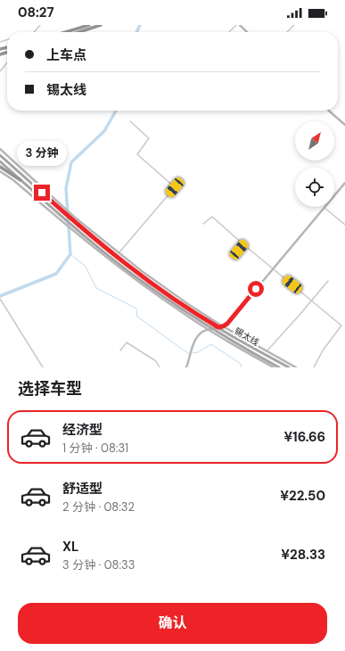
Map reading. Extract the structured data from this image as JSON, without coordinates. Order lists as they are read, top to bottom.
{
  "streets": {
    "main road": ["锡太线"]
  },
  "north": "top right",
  "page": {
    "status": "08:27",
    "banner": ["上车点", "锡太线"],
    "bubble": "3 分钟",
    "heading": "选择车型",
    "list": [
      {
        "name": "经济型",
        "note": "1 分钟 · 08:31",
        "value": "¥16.66"
      },
      {
        "name": "舒适型",
        "note": "2 分钟 · 08:32",
        "value": "¥22.50"
      },
      {
        "name": "XL",
        "note": "3 分钟 · 08:33",
        "value": "¥28.33"
      }
    ],
    "buttons": "确认"
  }
}
